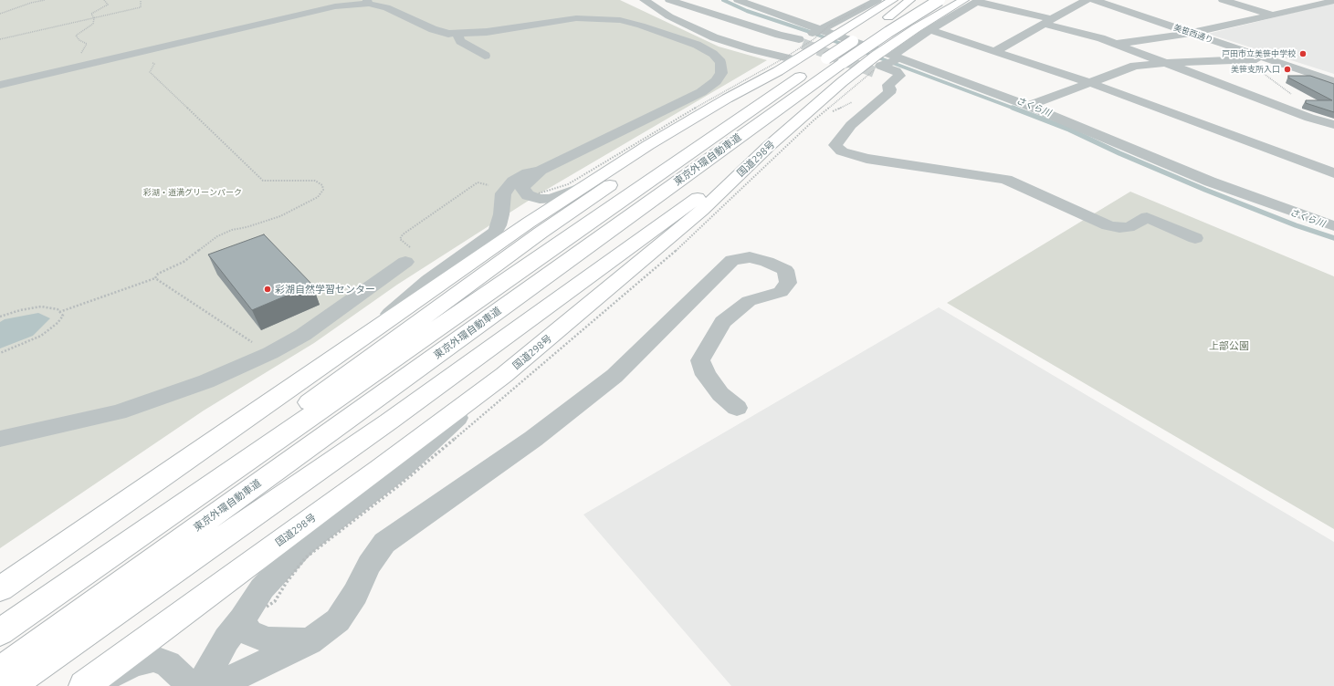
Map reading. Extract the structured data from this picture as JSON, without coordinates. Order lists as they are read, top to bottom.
{
  "streets": {
    "highway": ["国道298号", "東京外環自動車道"],
    "street": ["美笹西通り"]
  },
  "water": ["さくら川"],
  "parks": ["彩湖・道満グリーンパーク", "上部公園"],
  "places": ["戸田市立美笹中学校", "美笹支所入口", "彩湖自然学習センター"]
}
